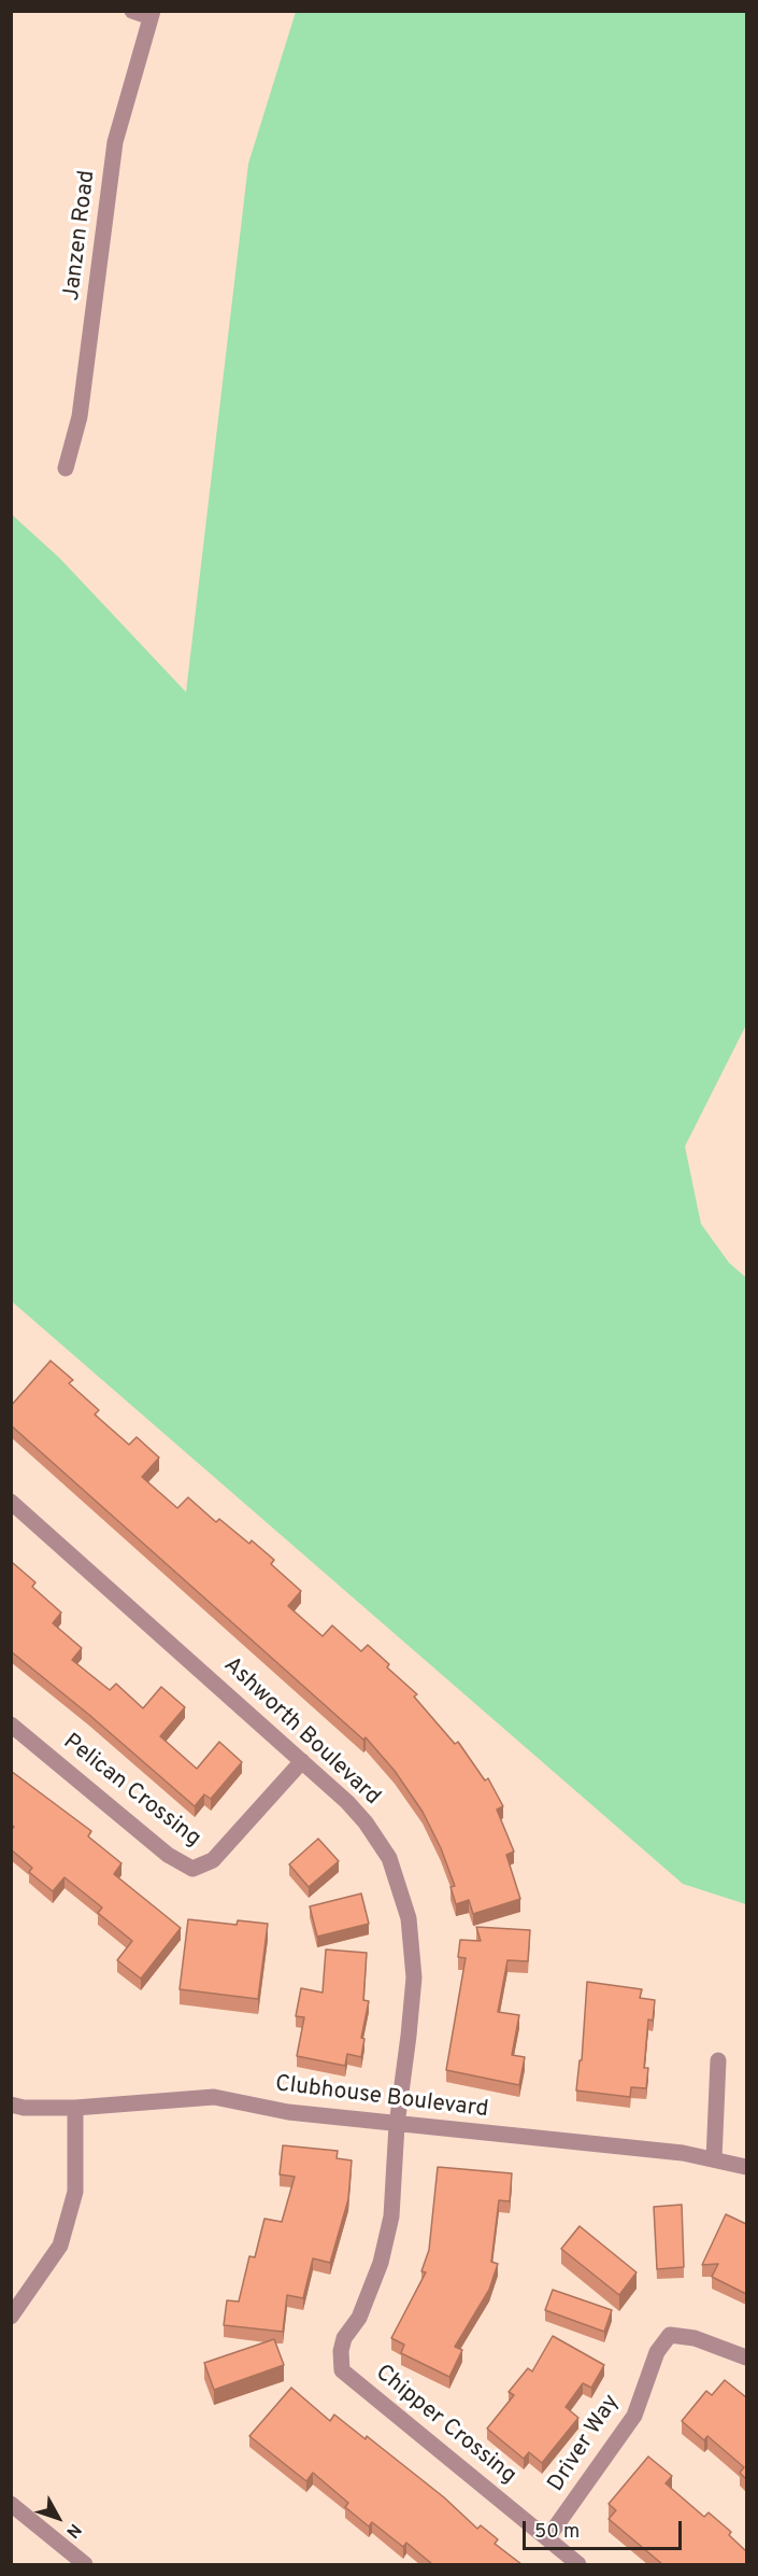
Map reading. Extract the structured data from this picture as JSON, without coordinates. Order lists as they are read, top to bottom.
{
  "streets": {
    "street": [
      "Janzen Road",
      "Ashworth Boulevard",
      "Pelican Crossing",
      "Clubhouse Boulevard",
      "Chipper Crossing",
      "Driver Way"
    ]
  },
  "crossings": [
    ["Ashworth Boulevard", "Pelican Crossing"],
    ["Ashworth Boulevard", "Clubhouse Boulevard"],
    ["Ashworth Boulevard", "Chipper Crossing"],
    ["Chipper Crossing", "Driver Way"]
  ],
  "scale_bar": "50 m",
  "north": "bottom right"
}
